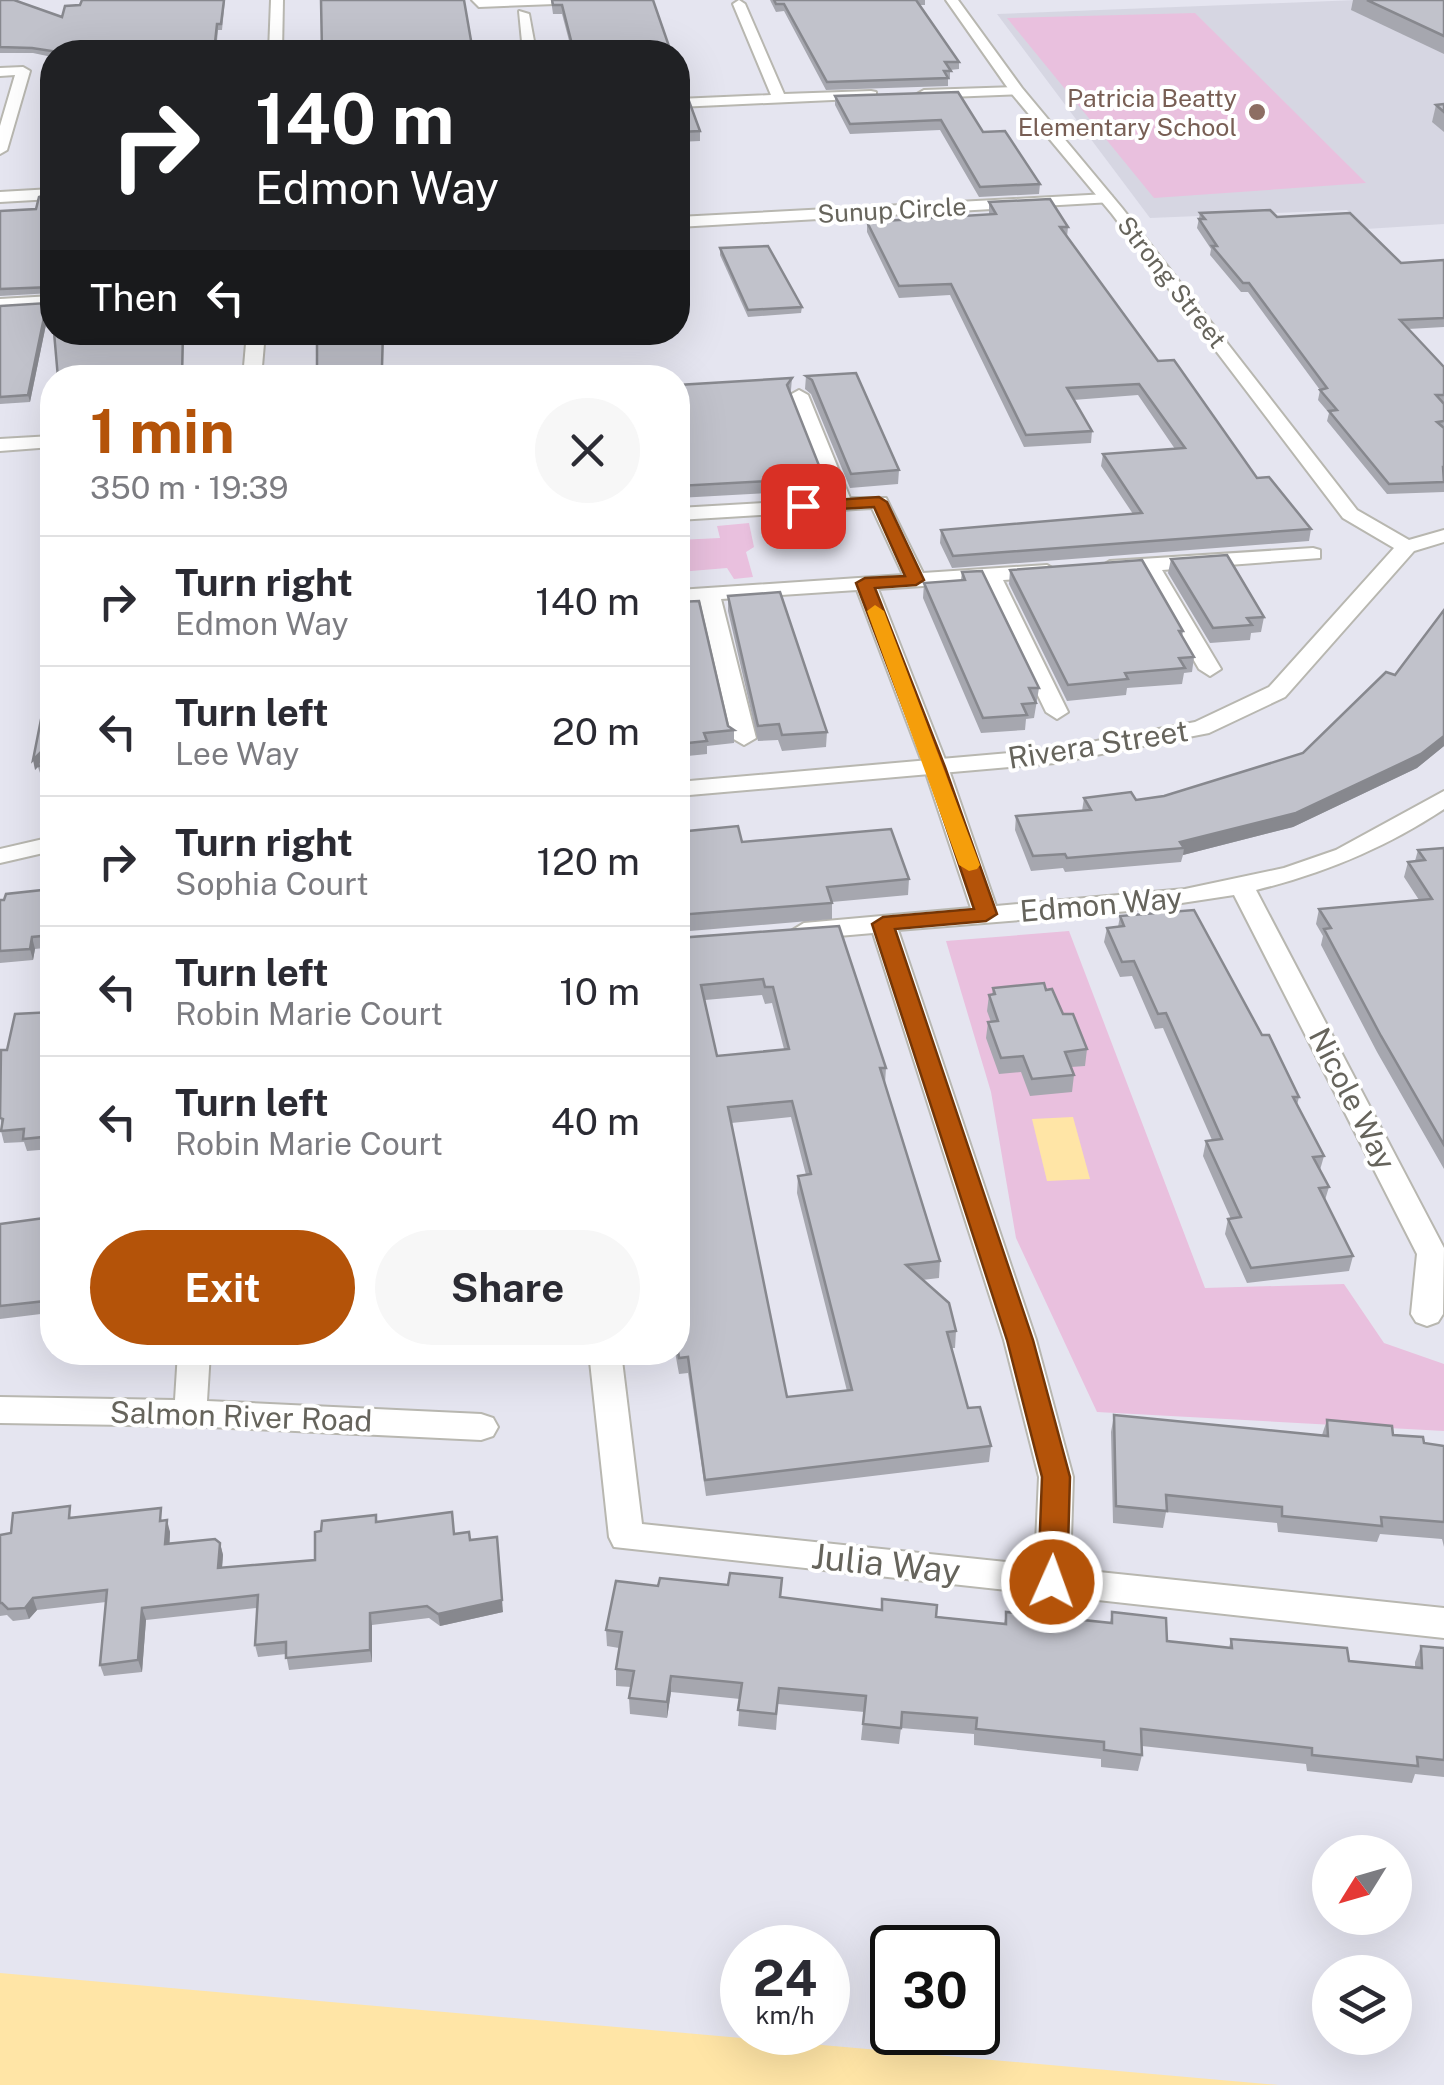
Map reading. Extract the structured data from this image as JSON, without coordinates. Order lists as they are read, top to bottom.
{
  "streets": {
    "street": [
      "Sunup Circle",
      "Strong Street",
      "Rivera Street",
      "Edmon Way",
      "Nicole Way",
      "Salmon River Road",
      "Julia Way"
    ]
  },
  "crossings": [
    ["Sunup Circle", "Strong Street"],
    ["Strong Street", "Rivera Street"],
    ["Edmon Way", "Nicole Way"]
  ],
  "places": ["Patricia Beatty Elementary School"],
  "north": "bottom left",
  "page": {
    "turn": ["140 m", "Edmon Way"],
    "then": "Then",
    "heading": ["1 min", "350 m · 19:39"],
    "list": [
      {
        "name": "Turn right",
        "note": "Edmon Way",
        "value": "140 m"
      },
      {
        "name": "Turn left",
        "note": "Lee Way",
        "value": "20 m"
      },
      {
        "name": "Turn right",
        "note": "Sophia Court",
        "value": "120 m"
      },
      {
        "name": "Turn left",
        "note": "Robin Marie Court",
        "value": "10 m"
      },
      {
        "name": "Turn left",
        "note": "Robin Marie Court",
        "value": "40 m"
      }
    ],
    "buttons": ["Exit", "Share"],
    "speed": "24 km/h",
    "limit": "30"
  }
}
